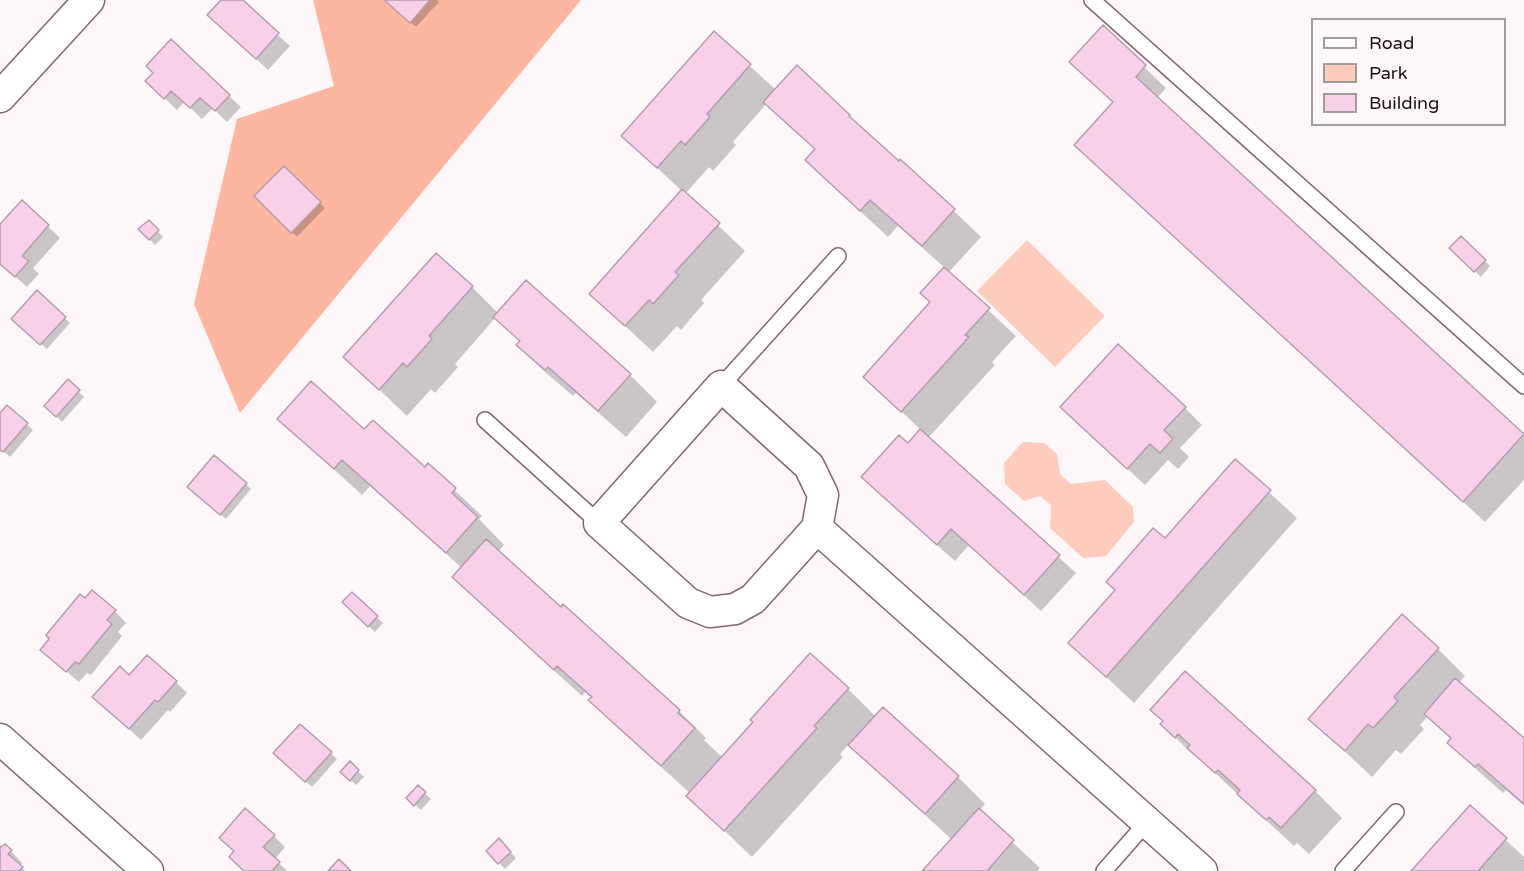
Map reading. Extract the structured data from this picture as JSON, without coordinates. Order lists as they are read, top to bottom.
{
  "legend": ["Road", "Park", "Building"]
}
